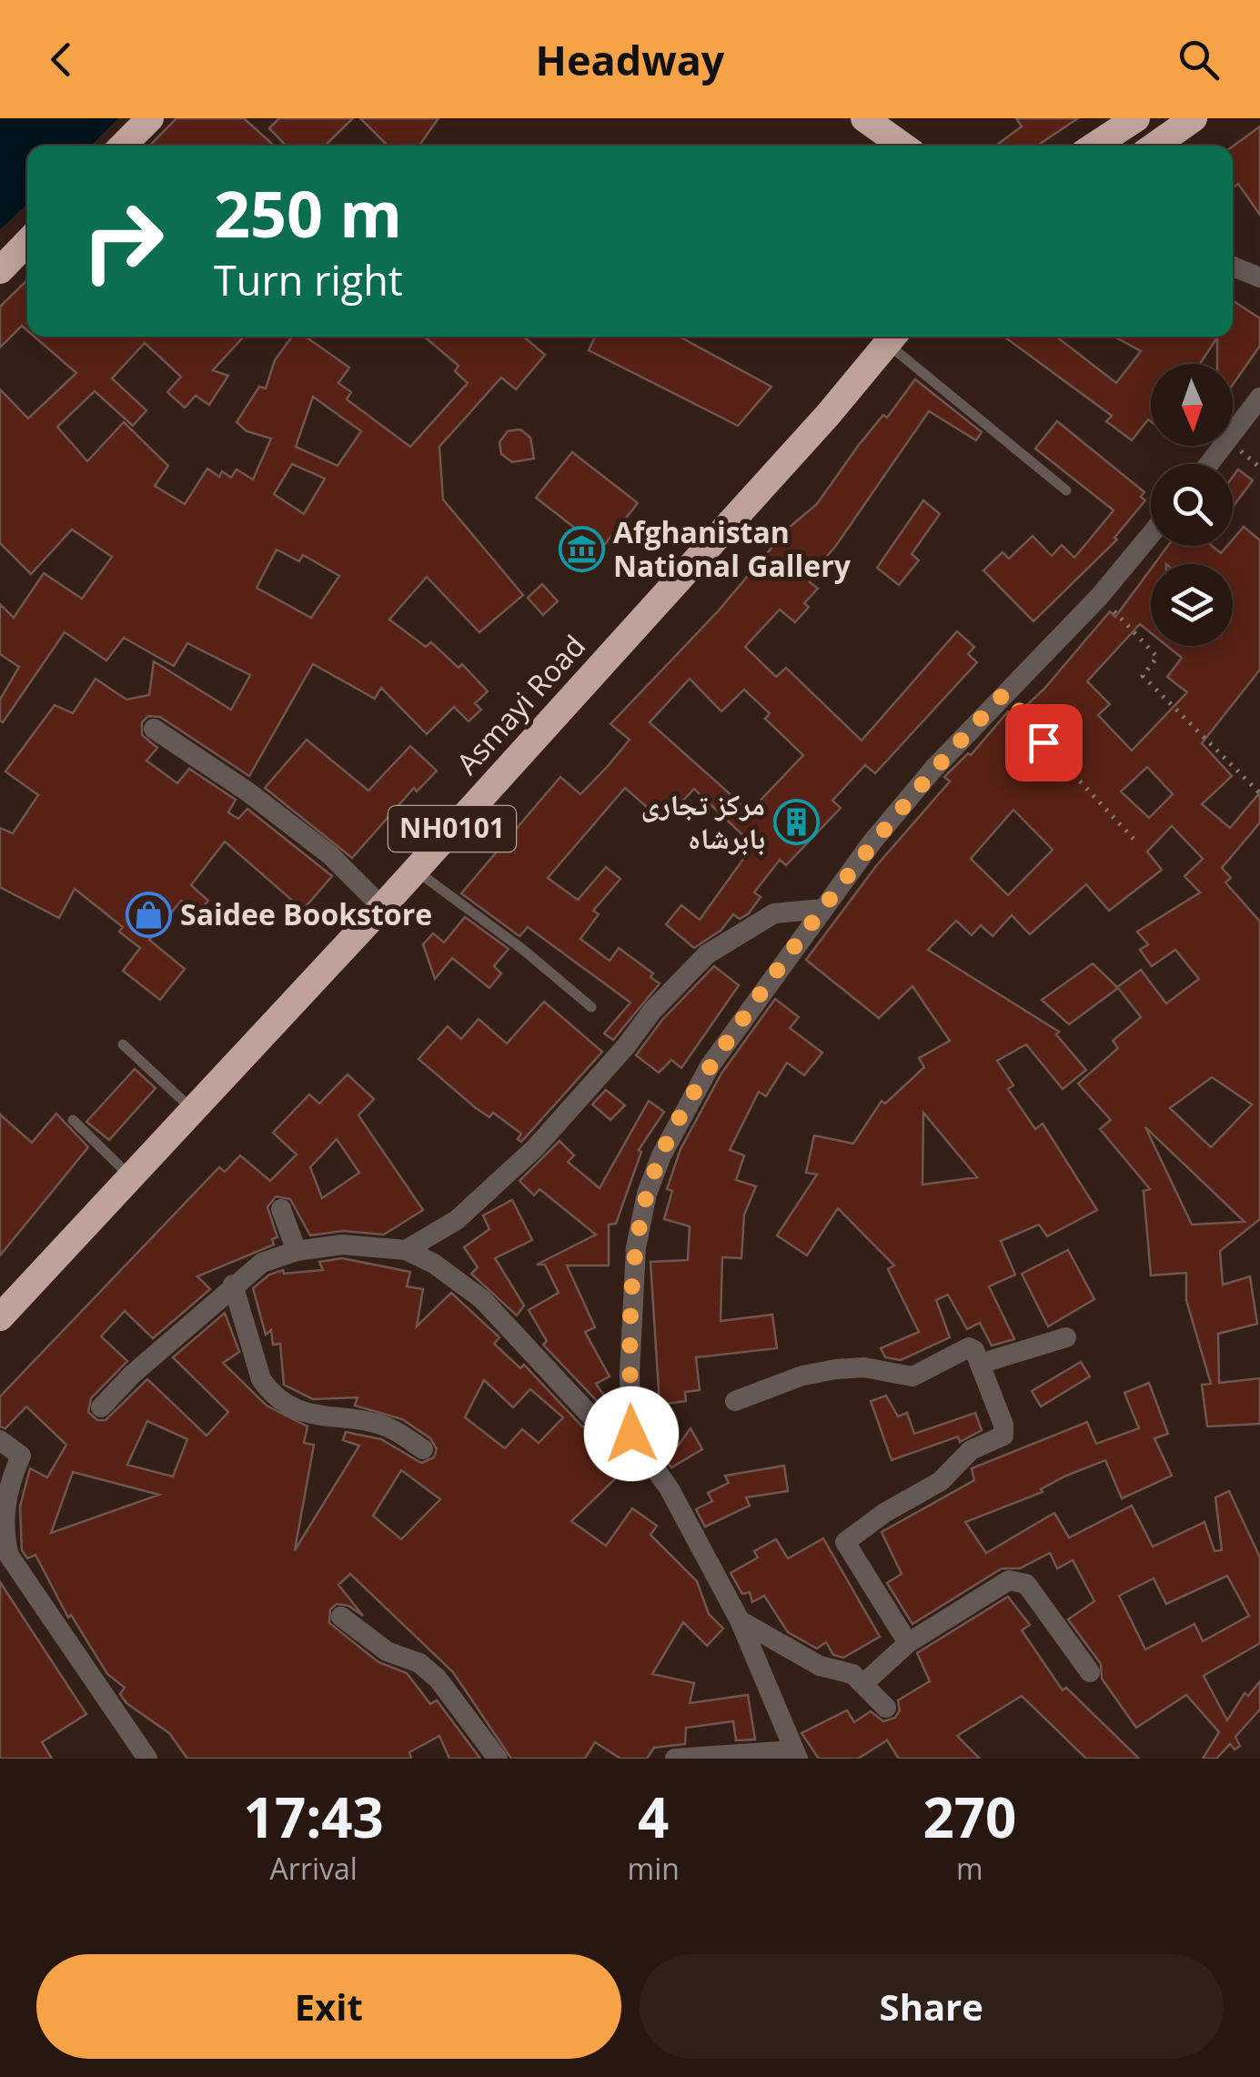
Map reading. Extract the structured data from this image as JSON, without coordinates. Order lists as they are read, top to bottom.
{
  "streets": {
    "highway": ["Asmayi Road", "NH0101"]
  },
  "places": {
    "museum": ["Afghanistan National Gallery"],
    "building": ["مرکز تجاری بابرشاه"],
    "shop": ["Saidee Bookstore"]
  },
  "north": "bottom",
  "page": {
    "header": "Headway",
    "turn": ["250 m", "Turn right"],
    "eta": [
      "17:43",
      "Arrival",
      "4",
      "min",
      "270",
      "m"
    ],
    "buttons": ["Exit", "Share"]
  }
}
